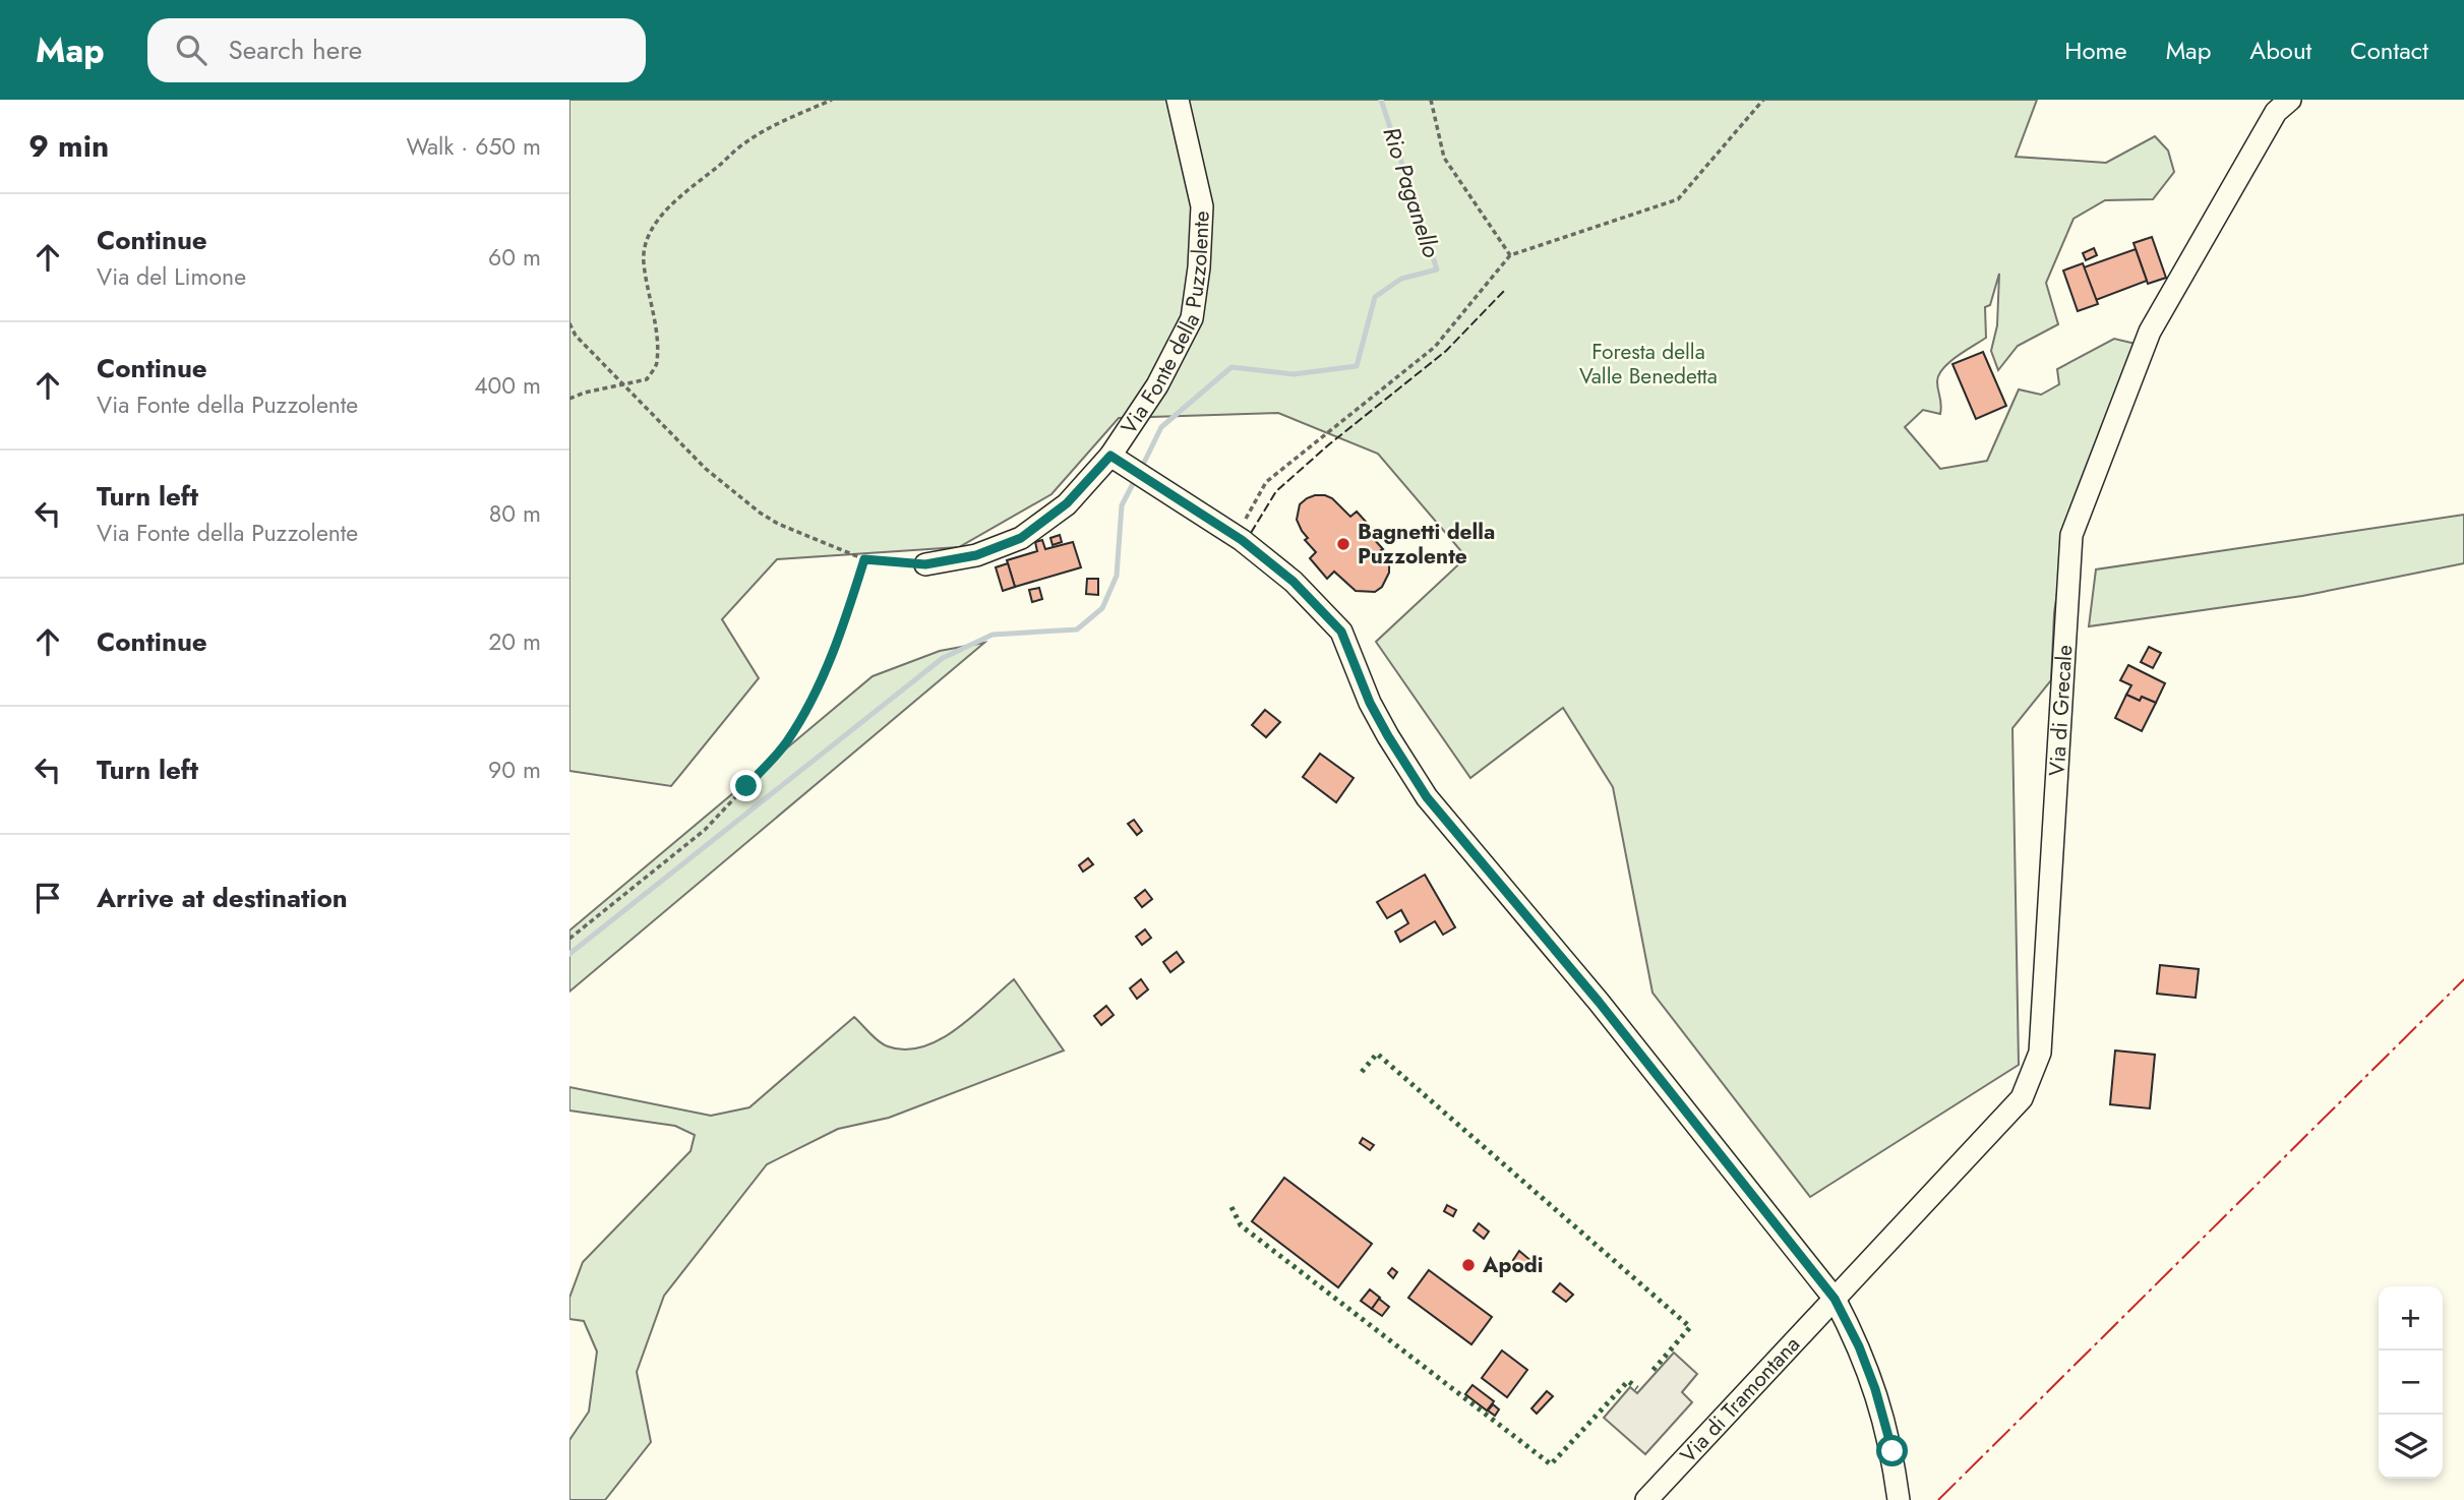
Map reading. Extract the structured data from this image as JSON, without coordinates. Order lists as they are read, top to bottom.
{
  "streets": {
    "street": ["Via Fonte della Puzzolente", "Via di Grecale", "Via di Tramontana"]
  },
  "crossings": [
    ["Via Fonte della Puzzolente", "Via di Grecale"],
    ["Via Fonte della Puzzolente", "Via di Tramontana"],
    ["Via di Grecale", "Via di Tramontana"]
  ],
  "water": ["Rio Paganello"],
  "parks": ["Foresta della Valle Benedetta"],
  "places": ["Bagnetti della Puzzolente", "Apodi"],
  "page": {
    "header": "Map",
    "search": "Search here",
    "nav": [
      "Home",
      "Map",
      "About",
      "Contact"
    ],
    "heading": ["9 min", "Walk · 650 m"],
    "list": [
      ["Continue", "Via del Limone", "60 m"],
      ["Continue", "Via Fonte della Puzzolente", "400 m"],
      ["Turn left", "Via Fonte della Puzzolente", "80 m"],
      ["Continue", "20 m"],
      ["Turn left", "90 m"],
      "Arrive at destination"
    ],
    "map_buttons": ["+", "−"]
  }
}
